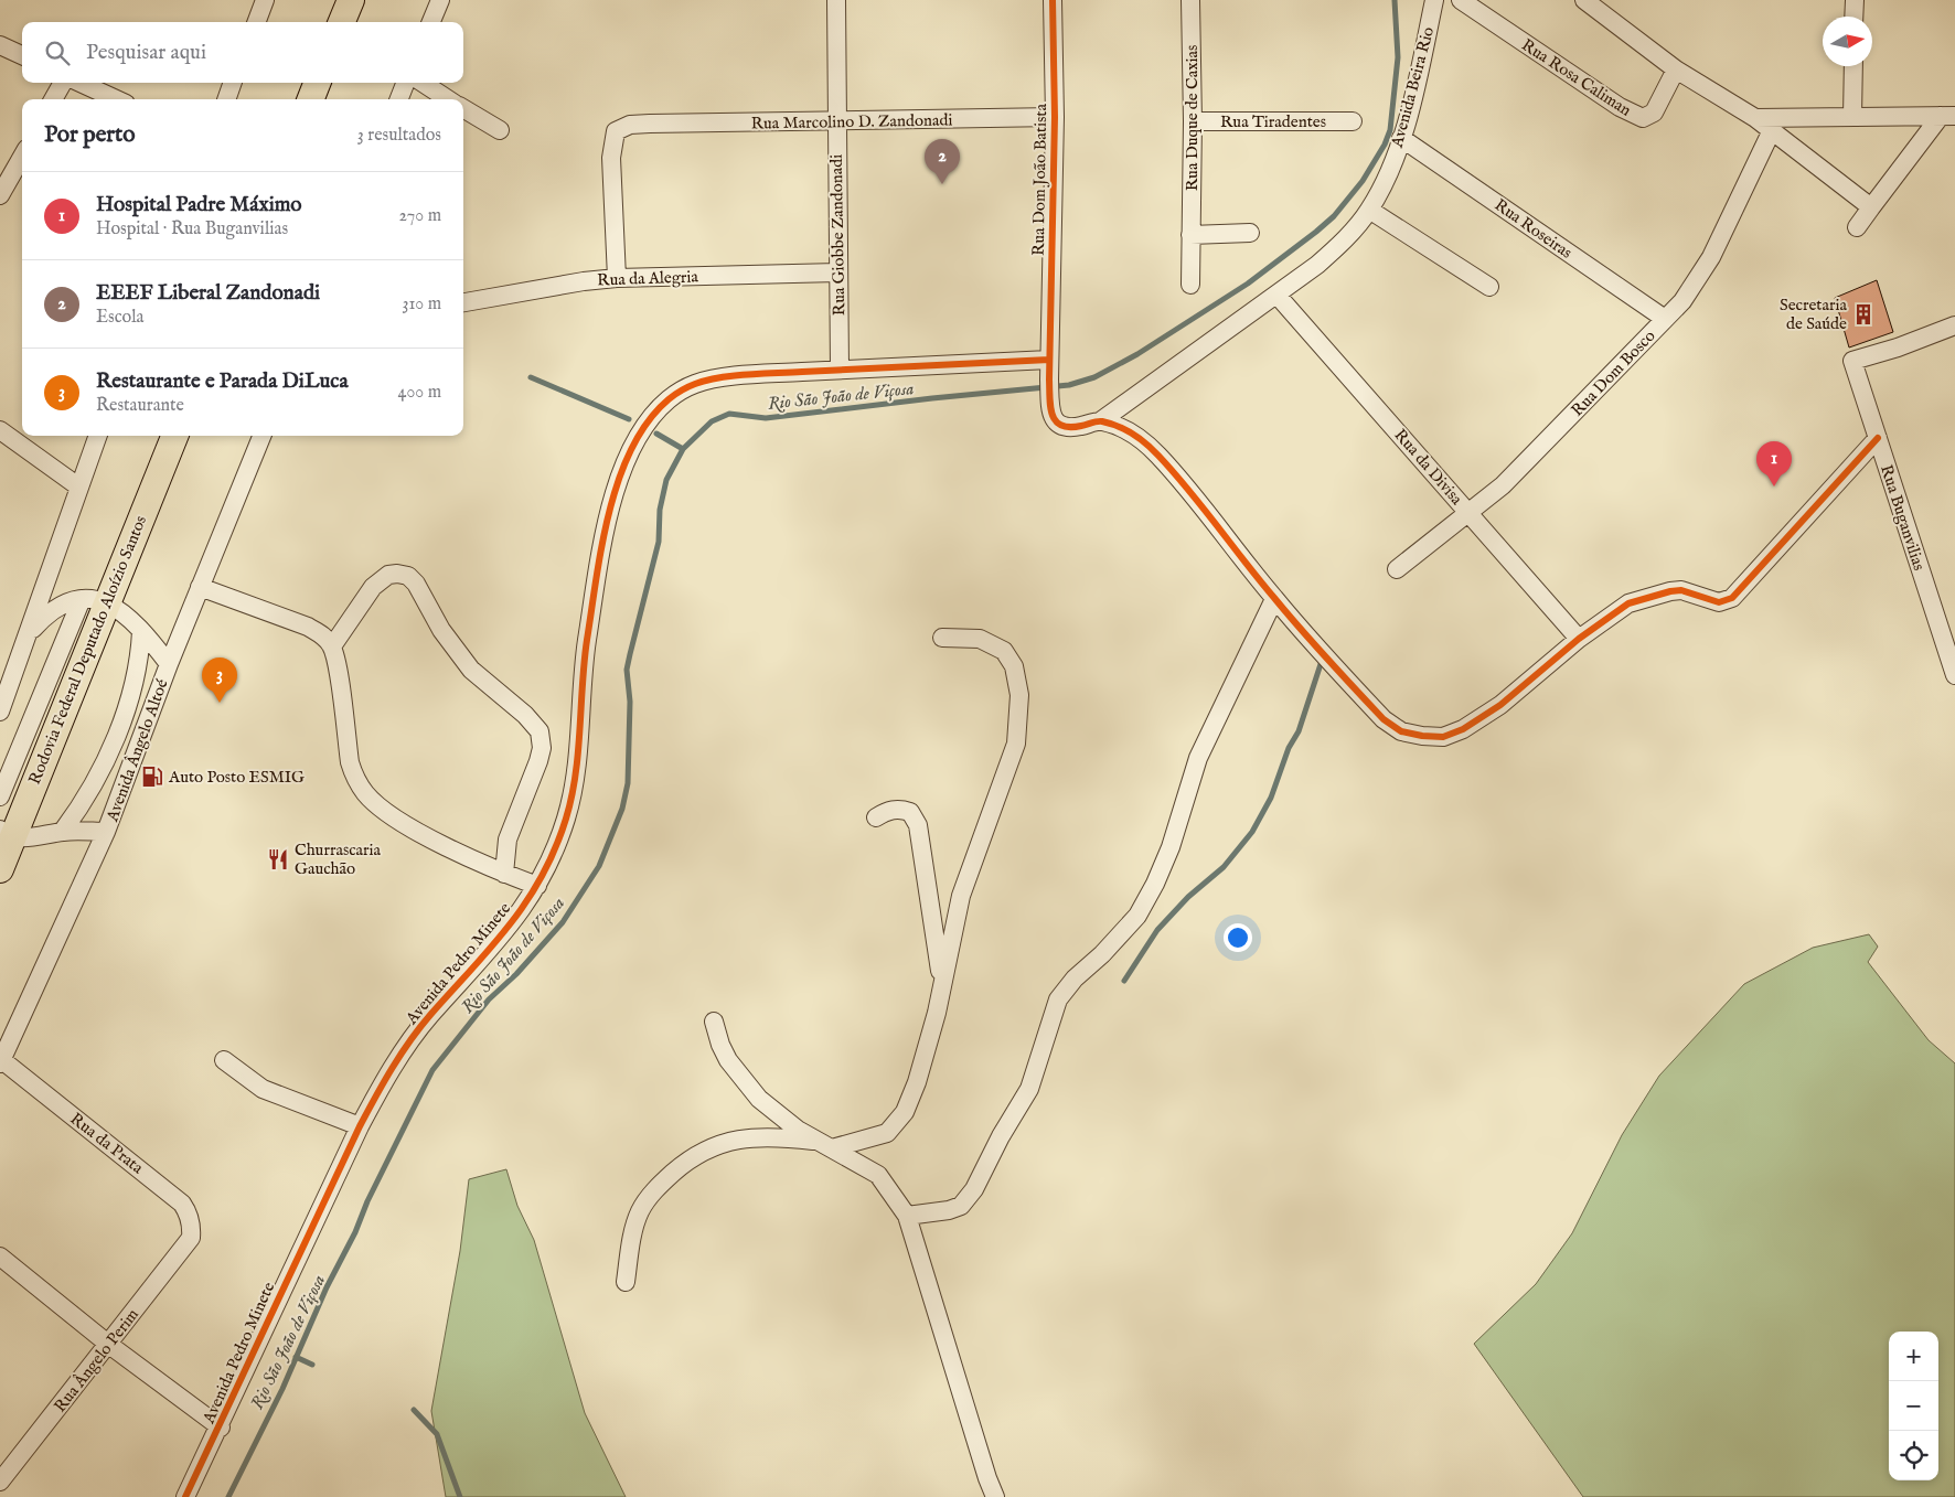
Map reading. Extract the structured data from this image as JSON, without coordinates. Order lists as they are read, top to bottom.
{
  "streets": {
    "highway": ["Rodovia Federal Deputado Aloízio Santos"],
    "street": [
      "Rua Rosa Caliman",
      "Avenida Beira Rio",
      "Rua Duque de Caxias",
      "Rua Marcolino D. Zandonadi",
      "Rua Tiradentes",
      "Rua Dom João Batista",
      "Rua Roseiras",
      "Rua Giobbe Zandonadi",
      "Rua da Alegria",
      "Rua Dom Bosco",
      "Rua da Divisa",
      "Rua Buganvilias",
      "Avenida Ângelo Altoé",
      "Avenida Pedro Minete",
      "Rua da Prata",
      "Rua Ângelo Perim"
    ]
  },
  "crossings": [
    ["Avenida Beira Rio", "Rua Dom João Batista"],
    ["Avenida Beira Rio", "Rua Roseiras"],
    ["Avenida Beira Rio", "Rua da Divisa"],
    ["Rua Duque de Caxias", "Rua Tiradentes"],
    ["Rua Marcolino D. Zandonadi", "Rua Dom João Batista"],
    ["Rua Marcolino D. Zandonadi", "Rua Giobbe Zandonadi"],
    ["Rua Marcolino D. Zandonadi", "Rua da Alegria"],
    ["Rua Dom João Batista", "Avenida Pedro Minete"],
    ["Rua Roseiras", "Rua Dom Bosco"],
    ["Rua Giobbe Zandonadi", "Rua da Alegria"],
    ["Rua Giobbe Zandonadi", "Avenida Pedro Minete"],
    ["Rua Dom Bosco", "Rua da Divisa"],
    ["Avenida Ângelo Altoé", "Rua da Prata"],
    ["Rua da Prata", "Rua Ângelo Perim"]
  ],
  "water": ["Rio São João de Viçosa"],
  "places": {
    "building": ["Secretaria de Saúde"],
    "fuel station": ["Auto Posto ESMIG"],
    "restaurant": ["Churrascaria Gauchão"]
  },
  "north": "right",
  "page": {
    "search": "Pesquisar aqui",
    "heading": ["Por perto", "3 resultados"],
    "pins": ["2", "1", "3"],
    "list": [
      {
        "mark": "1",
        "name": "Hospital Padre Máximo",
        "note": "Hospital · Rua Buganvilias",
        "value": "270 m"
      },
      {
        "mark": "2",
        "name": "EEEF Liberal Zandonadi",
        "note": "Escola",
        "value": "310 m"
      },
      {
        "mark": "3",
        "name": "Restaurante e Parada DiLuca",
        "note": "Restaurante",
        "value": "400 m"
      }
    ],
    "map_buttons": ["+", "−"]
  }
}
